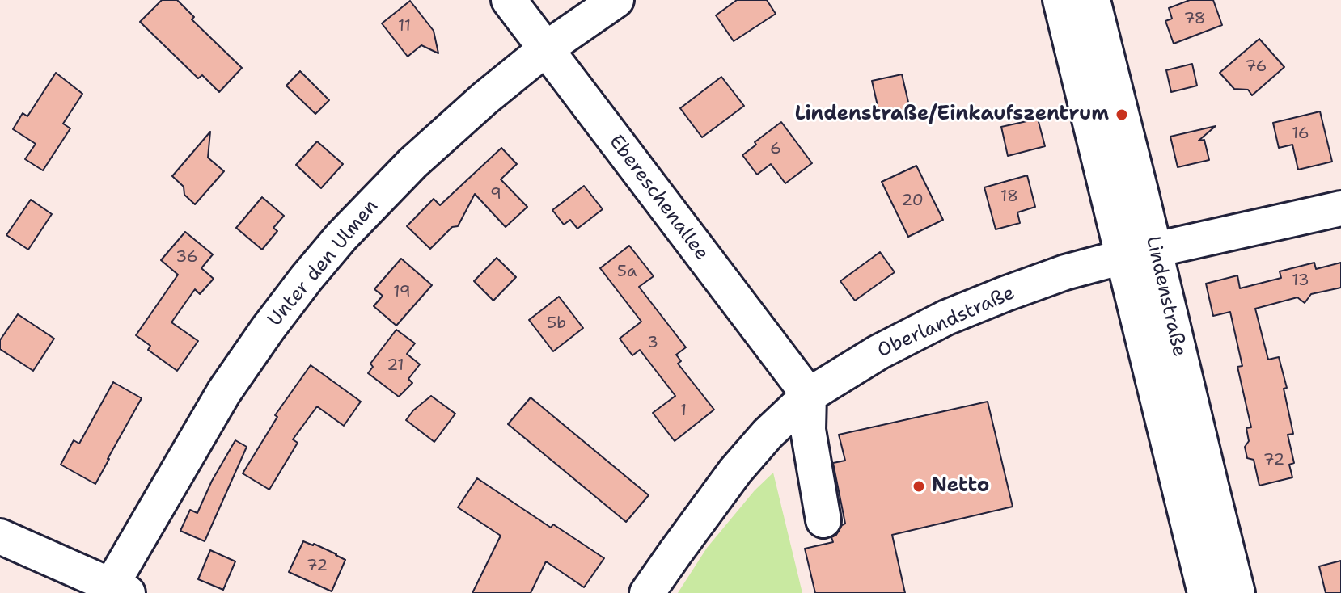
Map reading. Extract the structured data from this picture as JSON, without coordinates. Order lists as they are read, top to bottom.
{
  "streets": {
    "street": [
      "Ebereschenallee",
      "Unter den Ulmen",
      "Lindenstraße",
      "Oberlandstraße"
    ]
  },
  "crossings": [
    ["Ebereschenallee", "Unter den Ulmen"],
    ["Ebereschenallee", "Oberlandstraße"],
    ["Lindenstraße", "Oberlandstraße"]
  ],
  "places": ["Lindenstraße/Einkaufszentrum", "Netto"],
  "house_numbers": [
    "78",
    "11",
    "76",
    "16",
    "6",
    "9",
    "18",
    "20",
    "36",
    "5a",
    "13",
    "19",
    "5b",
    "3",
    "21",
    "1",
    "72",
    "72"
  ]
}
